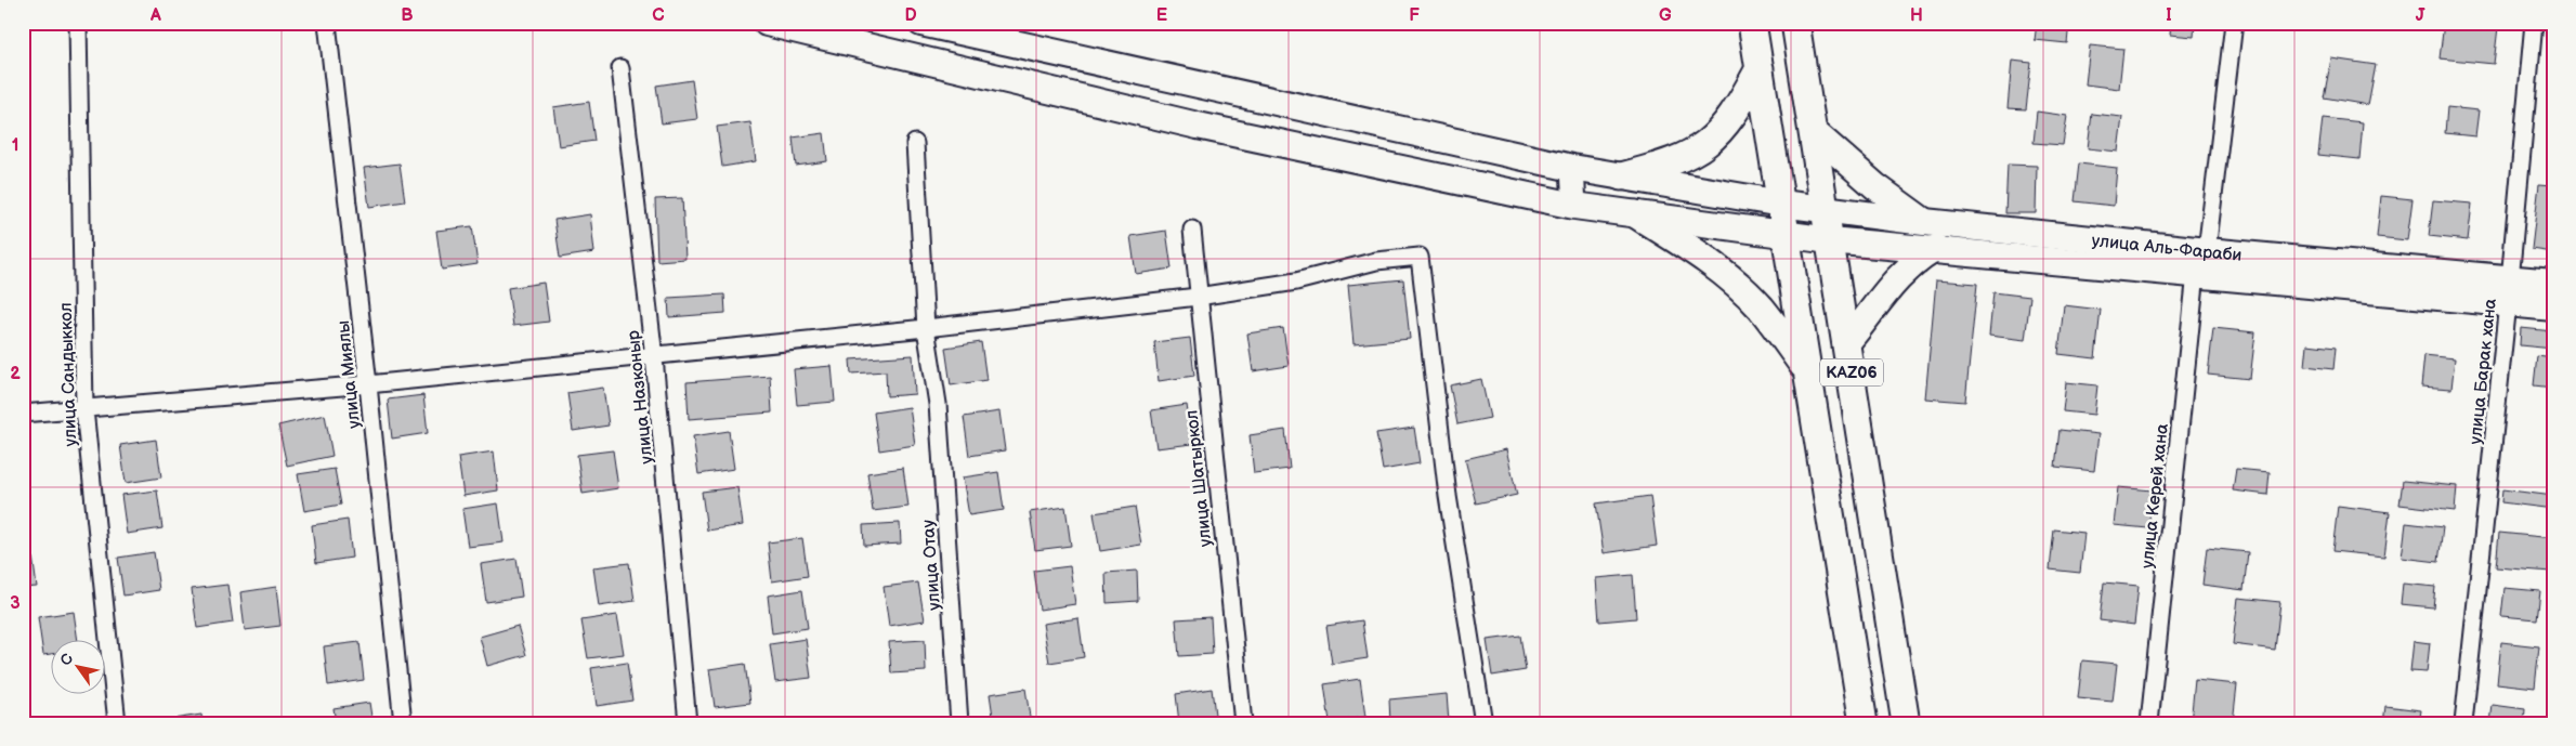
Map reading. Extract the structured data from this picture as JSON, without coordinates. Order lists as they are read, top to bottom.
{
  "streets": {
    "highway": ["KАZ06"],
    "main road": ["улица Аль-Фараби"],
    "street": [
      "улица Барак хана",
      "улица Сандыккол",
      "улица Миялы",
      "улица Назконыр",
      "улица Шатыркол",
      "улица Керей хана",
      "улица Отау"
    ]
  },
  "crossings": [
    ["улица Аль-Фараби", "улица Барак хана"],
    ["улица Аль-Фараби", "KАZ06"],
    ["улица Аль-Фараби", "улица Керей хана"]
  ],
  "north": "top left",
  "grid": {
    "columns": [
      "A",
      "B",
      "C",
      "D",
      "E",
      "F",
      "G",
      "H",
      "I",
      "J"
    ],
    "rows": ["1", "2", "3"]
  }
}
